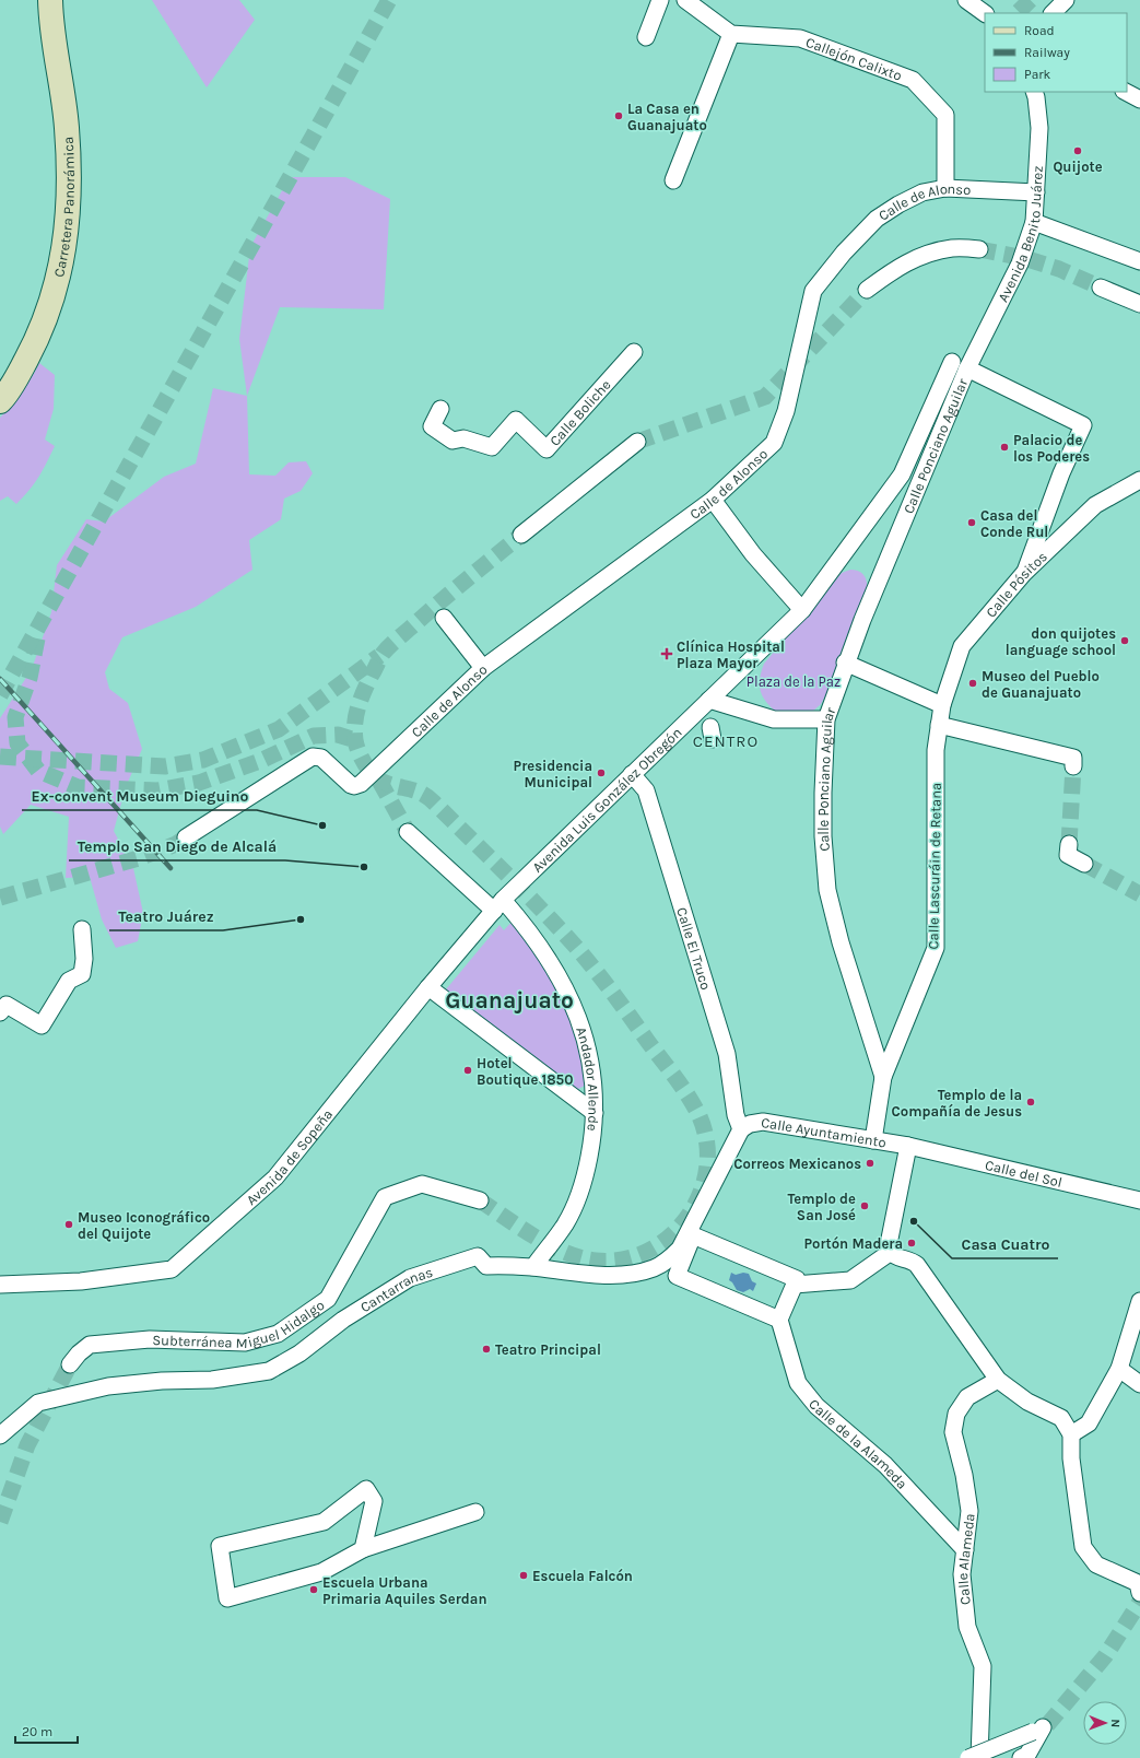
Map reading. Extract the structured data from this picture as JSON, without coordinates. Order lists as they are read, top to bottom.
{
  "streets": {
    "street": [
      "Callejón Calixto",
      "Calle de Alonso",
      "Carretera Panorámica",
      "Avenida Benito Juárez",
      "Calle Boliche",
      "Calle Ponciano Aguilar",
      "Calle Pósitos",
      "Avenida Luis González Obregón",
      "Calle Lascuráin de Retana",
      "Calle El Truco",
      "Andador Allende",
      "Calle Ayuntamiento",
      "Avenida de Sopeña",
      "Calle del Sol",
      "Cantarranas",
      "Subterránea Miguel Hidalgo",
      "Calle de la Alameda",
      "Calle Alameda"
    ]
  },
  "crossings": [
    ["Callejón Calixto", "Calle de Alonso"],
    ["Calle de Alonso", "Avenida Benito Juárez"],
    ["Avenida Benito Juárez", "Calle Ponciano Aguilar"],
    ["Calle Ponciano Aguilar", "Calle Lascuráin de Retana"],
    ["Calle Pósitos", "Calle Lascuráin de Retana"],
    ["Avenida Luis González Obregón", "Calle El Truco"],
    ["Avenida Luis González Obregón", "Andador Allende"],
    ["Avenida Luis González Obregón", "Avenida de Sopeña"],
    ["Calle El Truco", "Calle Ayuntamiento"],
    ["Calle El Truco", "Cantarranas"],
    ["Andador Allende", "Avenida de Sopeña"],
    ["Andador Allende", "Cantarranas"],
    ["Calle Ayuntamiento", "Calle del Sol"],
    ["Calle Ayuntamiento", "Cantarranas"],
    ["Calle de la Alameda", "Calle Alameda"]
  ],
  "districts": ["CENTRO", "Guanajuato"],
  "parks": ["Plaza de la Paz"],
  "places": {
    "other": [
      "La Casa en Guanajuato",
      "Quijote",
      "Palacio de los Poderes",
      "Casa del Conde Rul",
      "don quijotes language school",
      "Museo del Pueblo de Guanajuato",
      "Presidencia Municipal",
      "Ex-convent Museum Dieguino",
      "Templo San Diego de Alcalá",
      "Teatro Juárez",
      "Hotel Boutique 1850",
      "Templo de la Compañía de Jesus",
      "Correos Mexicanos",
      "Templo de San José",
      "Casa Cuatro",
      "Museo Iconográfico del Quijote",
      "Portón Madera",
      "Teatro Principal",
      "Escuela Falcón",
      "Escuela Urbana Primaria Aquiles Serdan"
    ],
    "health": ["Clínica Hospital Plaza Mayor"]
  },
  "legend": ["Road", "Railway", "Park"],
  "scale_bar": "20 m",
  "north": "right"
}
